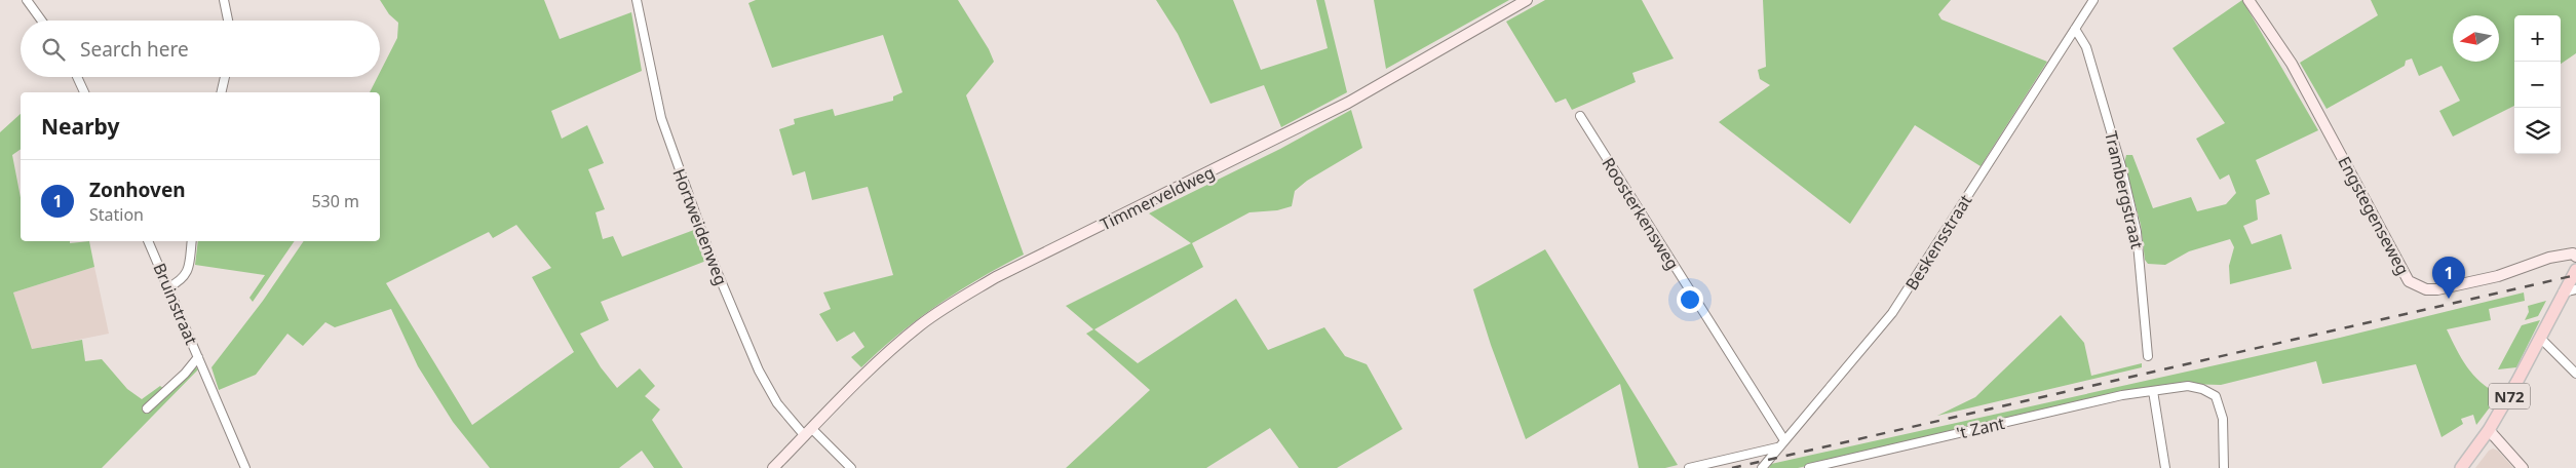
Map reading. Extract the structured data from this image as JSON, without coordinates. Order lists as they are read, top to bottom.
{
  "streets": {
    "main road": ["N72"],
    "street": [
      "Trambergstraat",
      "Timmerveldweg",
      "Roosterkensweg",
      "Engstegenseweg",
      "Hortweidenweg",
      "Beskensstraat",
      "Bruinstraat",
      "'t Zant"
    ]
  },
  "crossings": [
    ["Trambergstraat", "Beskensstraat"],
    ["Timmerveldweg", "Hortweidenweg"],
    ["Roosterkensweg", "Beskensstraat"]
  ],
  "north": "left",
  "page": {
    "map_buttons": ["+", "−"],
    "search": "Search here",
    "heading": "Nearby",
    "list": [
      {
        "mark": "1",
        "name": "Zonhoven",
        "note": "Station",
        "value": "530 m"
      }
    ],
    "pins": "1"
  }
}
